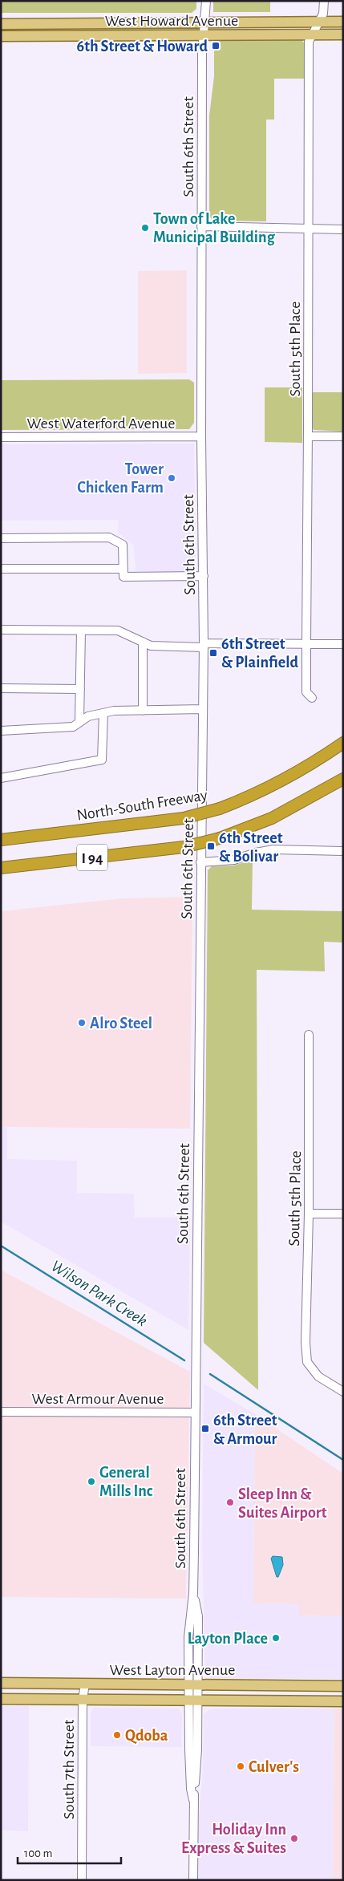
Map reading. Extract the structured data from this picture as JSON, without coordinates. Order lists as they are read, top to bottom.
{
  "streets": {
    "highway": ["North-South Freeway", "I 94"],
    "main road": ["West Howard Avenue", "West Layton Avenue"],
    "street": [
      "South 6th Street",
      "South 5th Place",
      "West Waterford Avenue",
      "West Armour Avenue",
      "South 7th Street"
    ]
  },
  "crossings": [
    ["West Howard Avenue", "South 6th Street"],
    ["West Howard Avenue", "South 5th Place"],
    ["South 6th Street", "West Waterford Avenue"],
    ["South 6th Street", "West Armour Avenue"],
    ["South 6th Street", "West Layton Avenue"],
    ["West Layton Avenue", "South 7th Street"]
  ],
  "water": ["Wilson Park Creek"],
  "places": {
    "transit": [
      "6th Street & Howard",
      "6th Street & Plainfield",
      "6th Street & Bolivar",
      "6th Street & Armour"
    ],
    "other": [
      "Town of Lake Municipal Building",
      "Tower Chicken Farm",
      "Alro Steel",
      "General Mills Inc",
      "Sleep Inn & Suites Airport",
      "Layton Place",
      "Qdoba",
      "Culver's",
      "Holiday Inn Express & Suites"
    ]
  },
  "scale_bar": "100 m"
}
